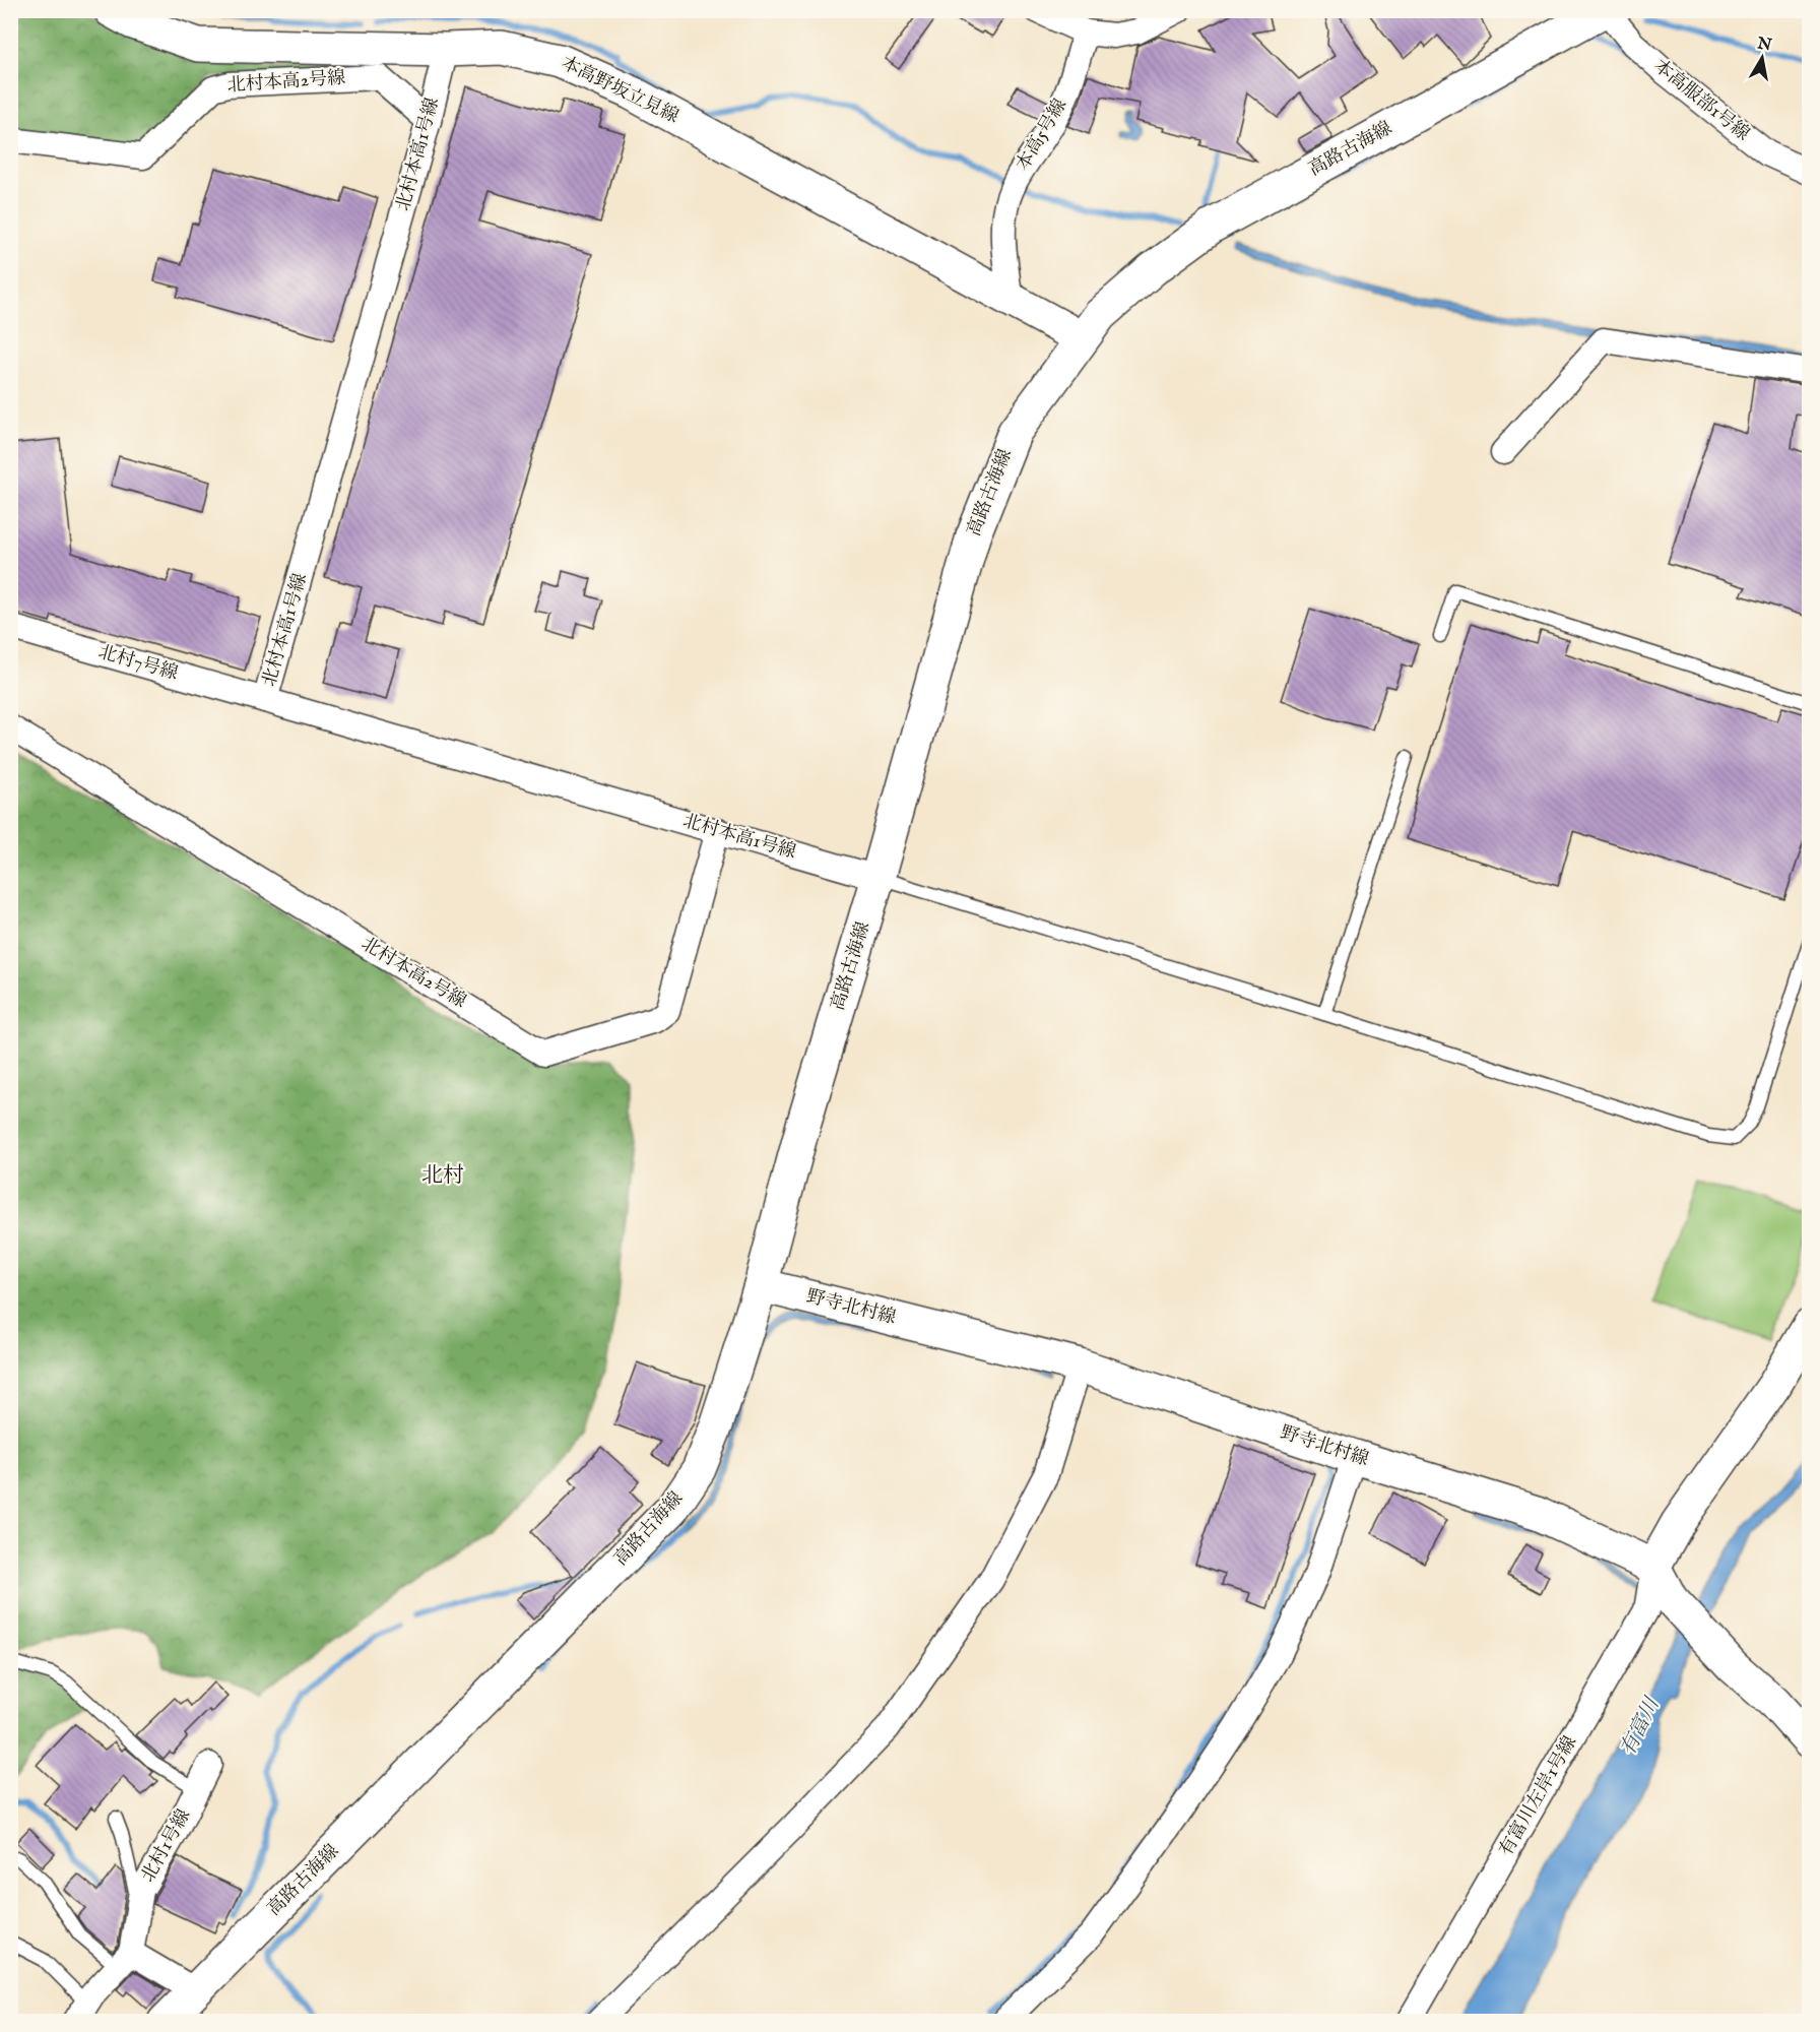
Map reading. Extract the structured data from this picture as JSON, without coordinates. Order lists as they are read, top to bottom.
{
  "streets": {
    "main road": ["本高野坂立見線", "高路古海線", "野寺北村線"],
    "street": [
      "北村本高2号線",
      "本高服部1号線",
      "本高5号線",
      "北村本高1号線",
      "北村7号線",
      "有富川左岸1号線",
      "北村1号線"
    ]
  },
  "crossings": [
    ["北村本高2号線", "北村本高1号線"],
    ["本高野坂立見線", "本高5号線"],
    ["本高野坂立見線", "高路古海線"],
    ["本高野坂立見線", "北村本高1号線"],
    ["本高服部1号線", "高路古海線"],
    ["高路古海線", "北村本高1号線"],
    ["高路古海線", "野寺北村線"],
    ["北村本高1号線", "北村7号線"],
    ["野寺北村線", "有富川左岸1号線"]
  ],
  "districts": ["北村"],
  "water": ["有富川"],
  "north": "top"
}
